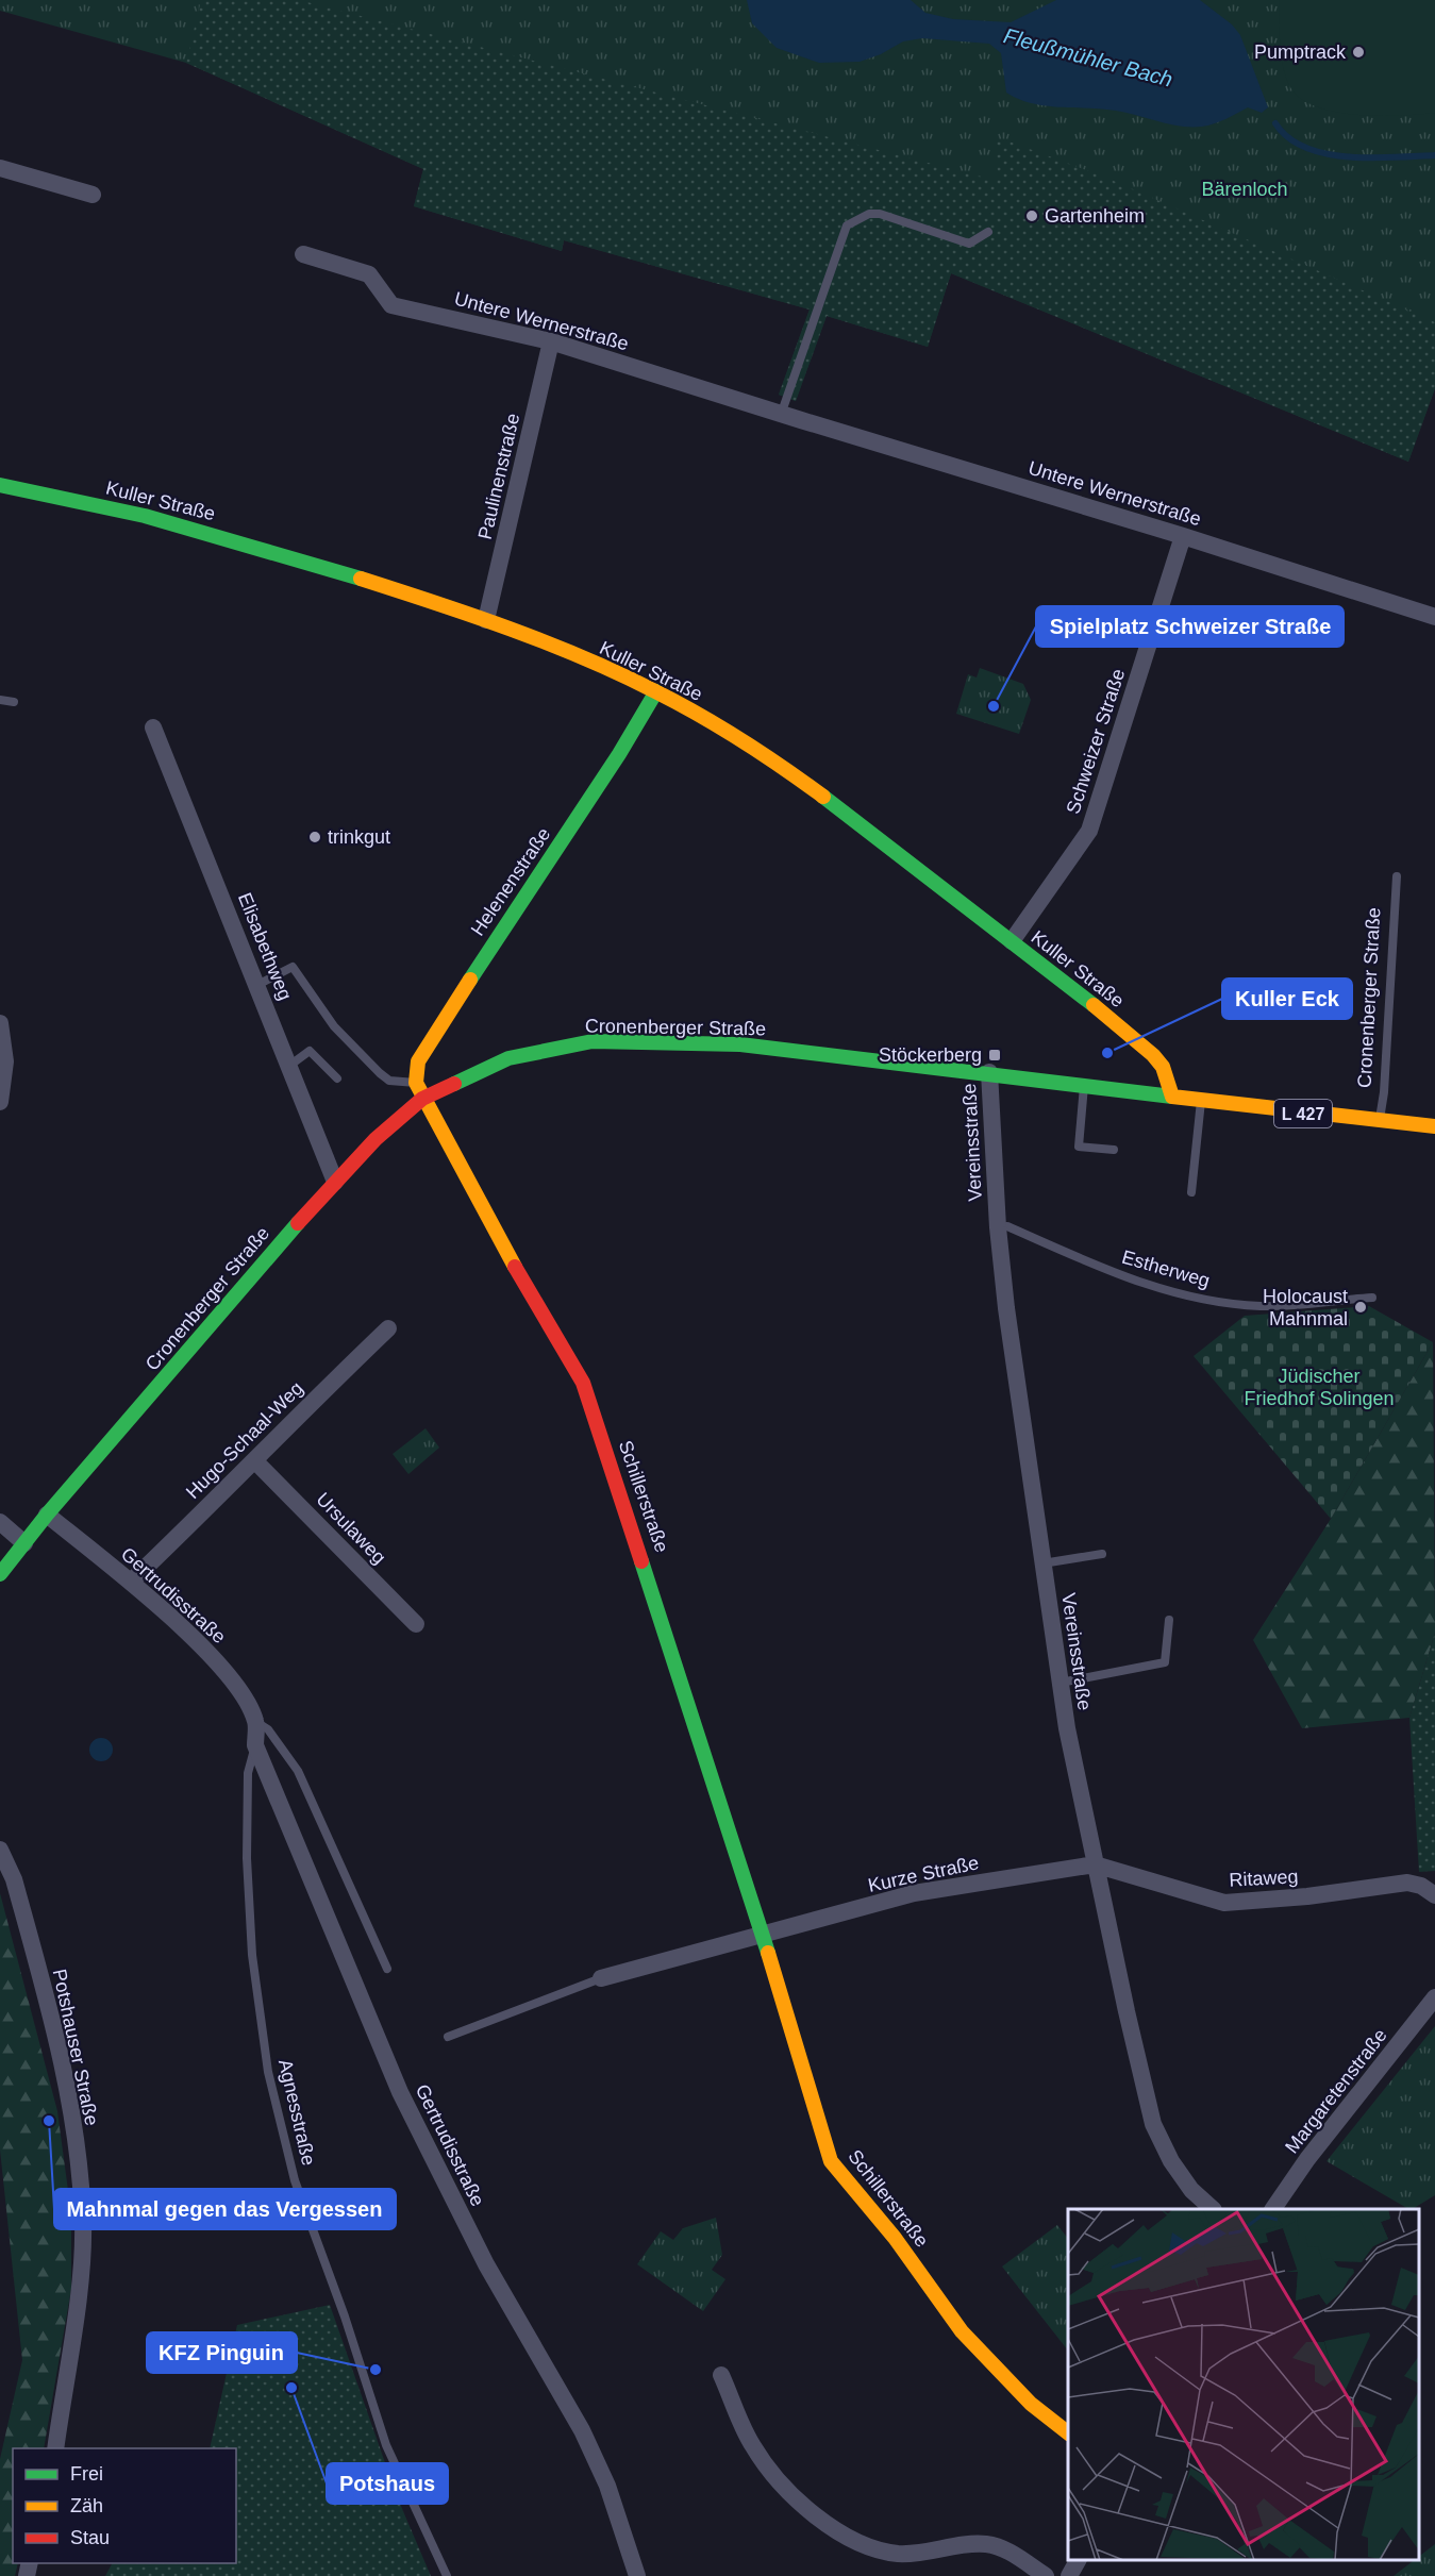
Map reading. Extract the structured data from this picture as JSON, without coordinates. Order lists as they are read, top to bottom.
{
  "streets": {
    "main road": [
      "Kuller Straße",
      "Helenenstraße",
      "Cronenberger Straße",
      "L 427",
      "Schillerstraße"
    ],
    "street": [
      "Untere Wernerstraße",
      "Paulinenstraße",
      "Schweizer Straße",
      "Elisabethweg",
      "Vereinsstraße",
      "Hugo-Schaal-Weg",
      "Ursulaweg",
      "Gertrudisstraße",
      "Kurze Straße",
      "Ritaweg",
      "Potshauser Straße",
      "Margaretenstraße"
    ],
    "lane": ["Estherweg", "Agnesstraße"]
  },
  "crossings": [
    ["Untere Wernerstraße", "Paulinenstraße"],
    ["Untere Wernerstraße", "Schweizer Straße"],
    ["Paulinenstraße", "Kuller Straße"],
    ["Kuller Straße", "Schweizer Straße"],
    ["Kuller Straße", "Helenenstraße"],
    ["Kuller Straße", "Cronenberger Straße"],
    ["Helenenstraße", "Cronenberger Straße"],
    ["Helenenstraße", "Schillerstraße"],
    ["Elisabethweg", "Cronenberger Straße"],
    ["Cronenberger Straße", "Vereinsstraße"],
    ["Cronenberger Straße", "Schillerstraße"],
    ["Cronenberger Straße", "Gertrudisstraße"],
    ["Vereinsstraße", "Estherweg"],
    ["Vereinsstraße", "Kurze Straße"],
    ["Vereinsstraße", "Ritaweg"],
    ["Hugo-Schaal-Weg", "Ursulaweg"],
    ["Hugo-Schaal-Weg", "Gertrudisstraße"],
    ["Schillerstraße", "Kurze Straße"],
    ["Gertrudisstraße", "Agnesstraße"],
    ["Kurze Straße", "Ritaweg"]
  ],
  "water": ["Fleußmühler Bach"],
  "parks": ["Bärenloch", "Jüdischer Friedhof Solingen"],
  "places": {
    "other": [
      "Pumptrack",
      "Gartenheim",
      "Spielplatz Schweizer Straße",
      "trinkgut",
      "Kuller Eck",
      "Holocaust Mahnmal",
      "Mahnmal gegen das Vergessen",
      "KFZ Pinguin",
      "Potshaus"
    ],
    "transit": ["Stöckerberg"]
  },
  "legend": ["Frei", "Zäh", "Stau"]
}
